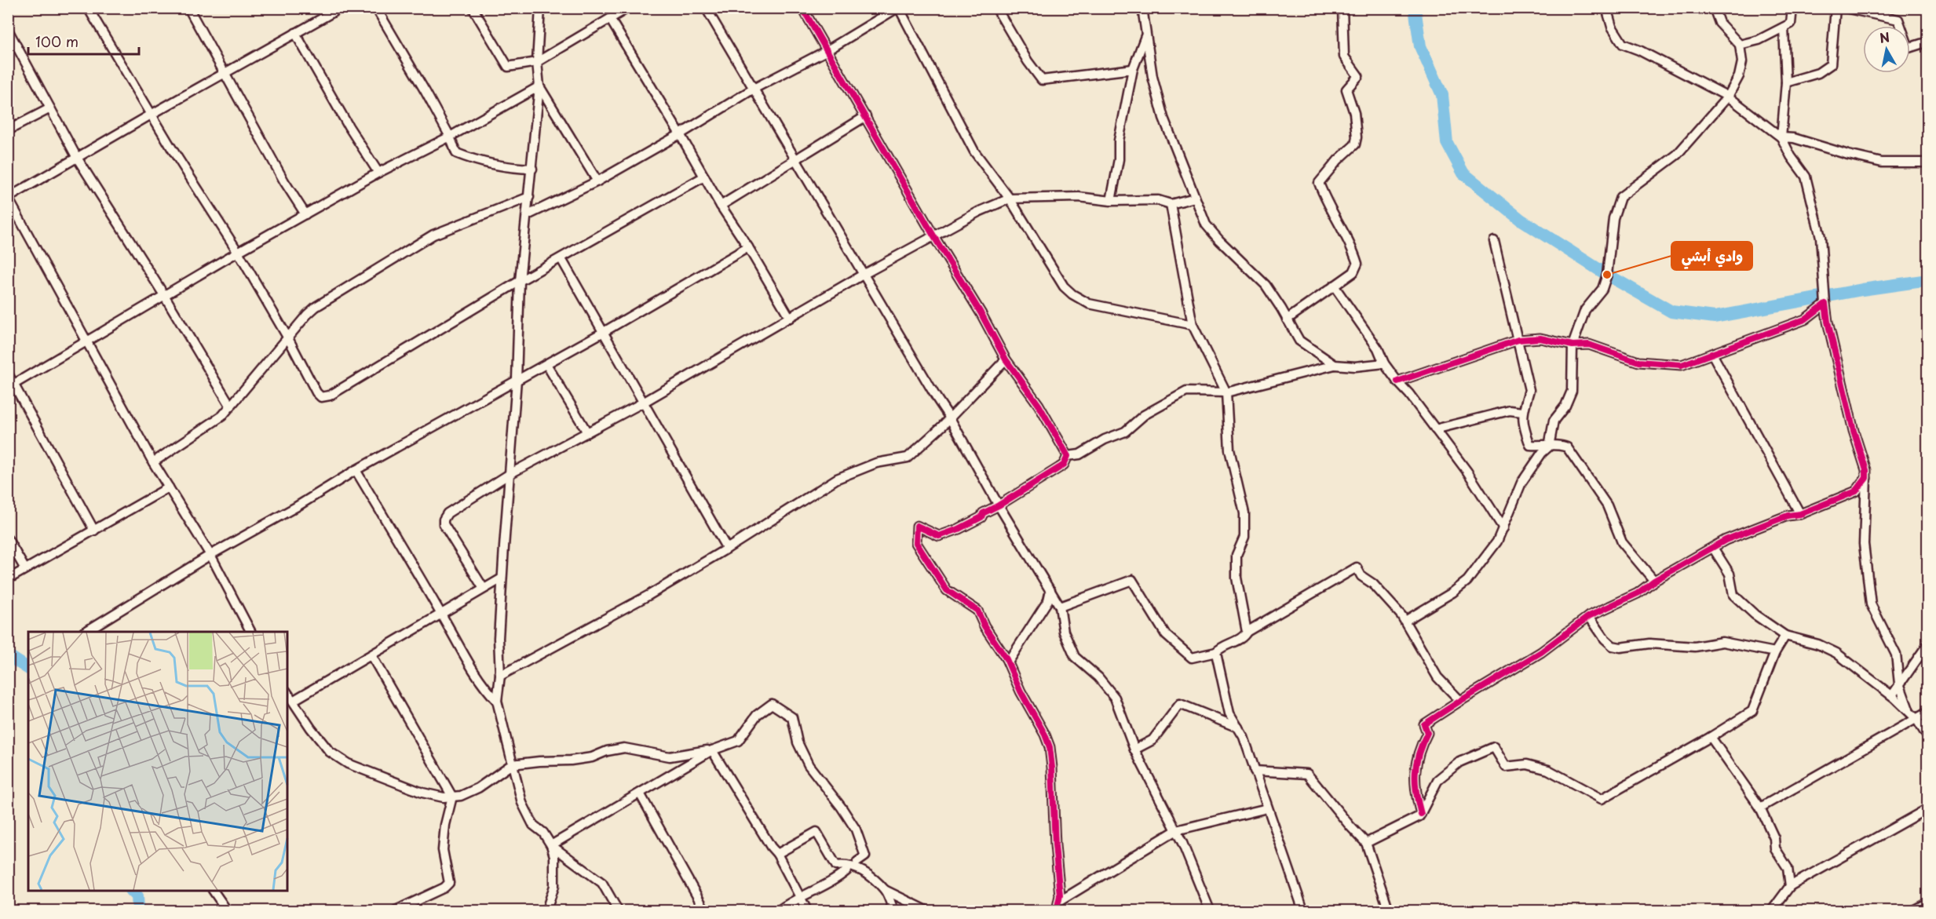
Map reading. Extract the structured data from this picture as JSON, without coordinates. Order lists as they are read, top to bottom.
{
  "places": ["وادي أبشي"],
  "scale_bar": "100 m",
  "north": "top"
}
